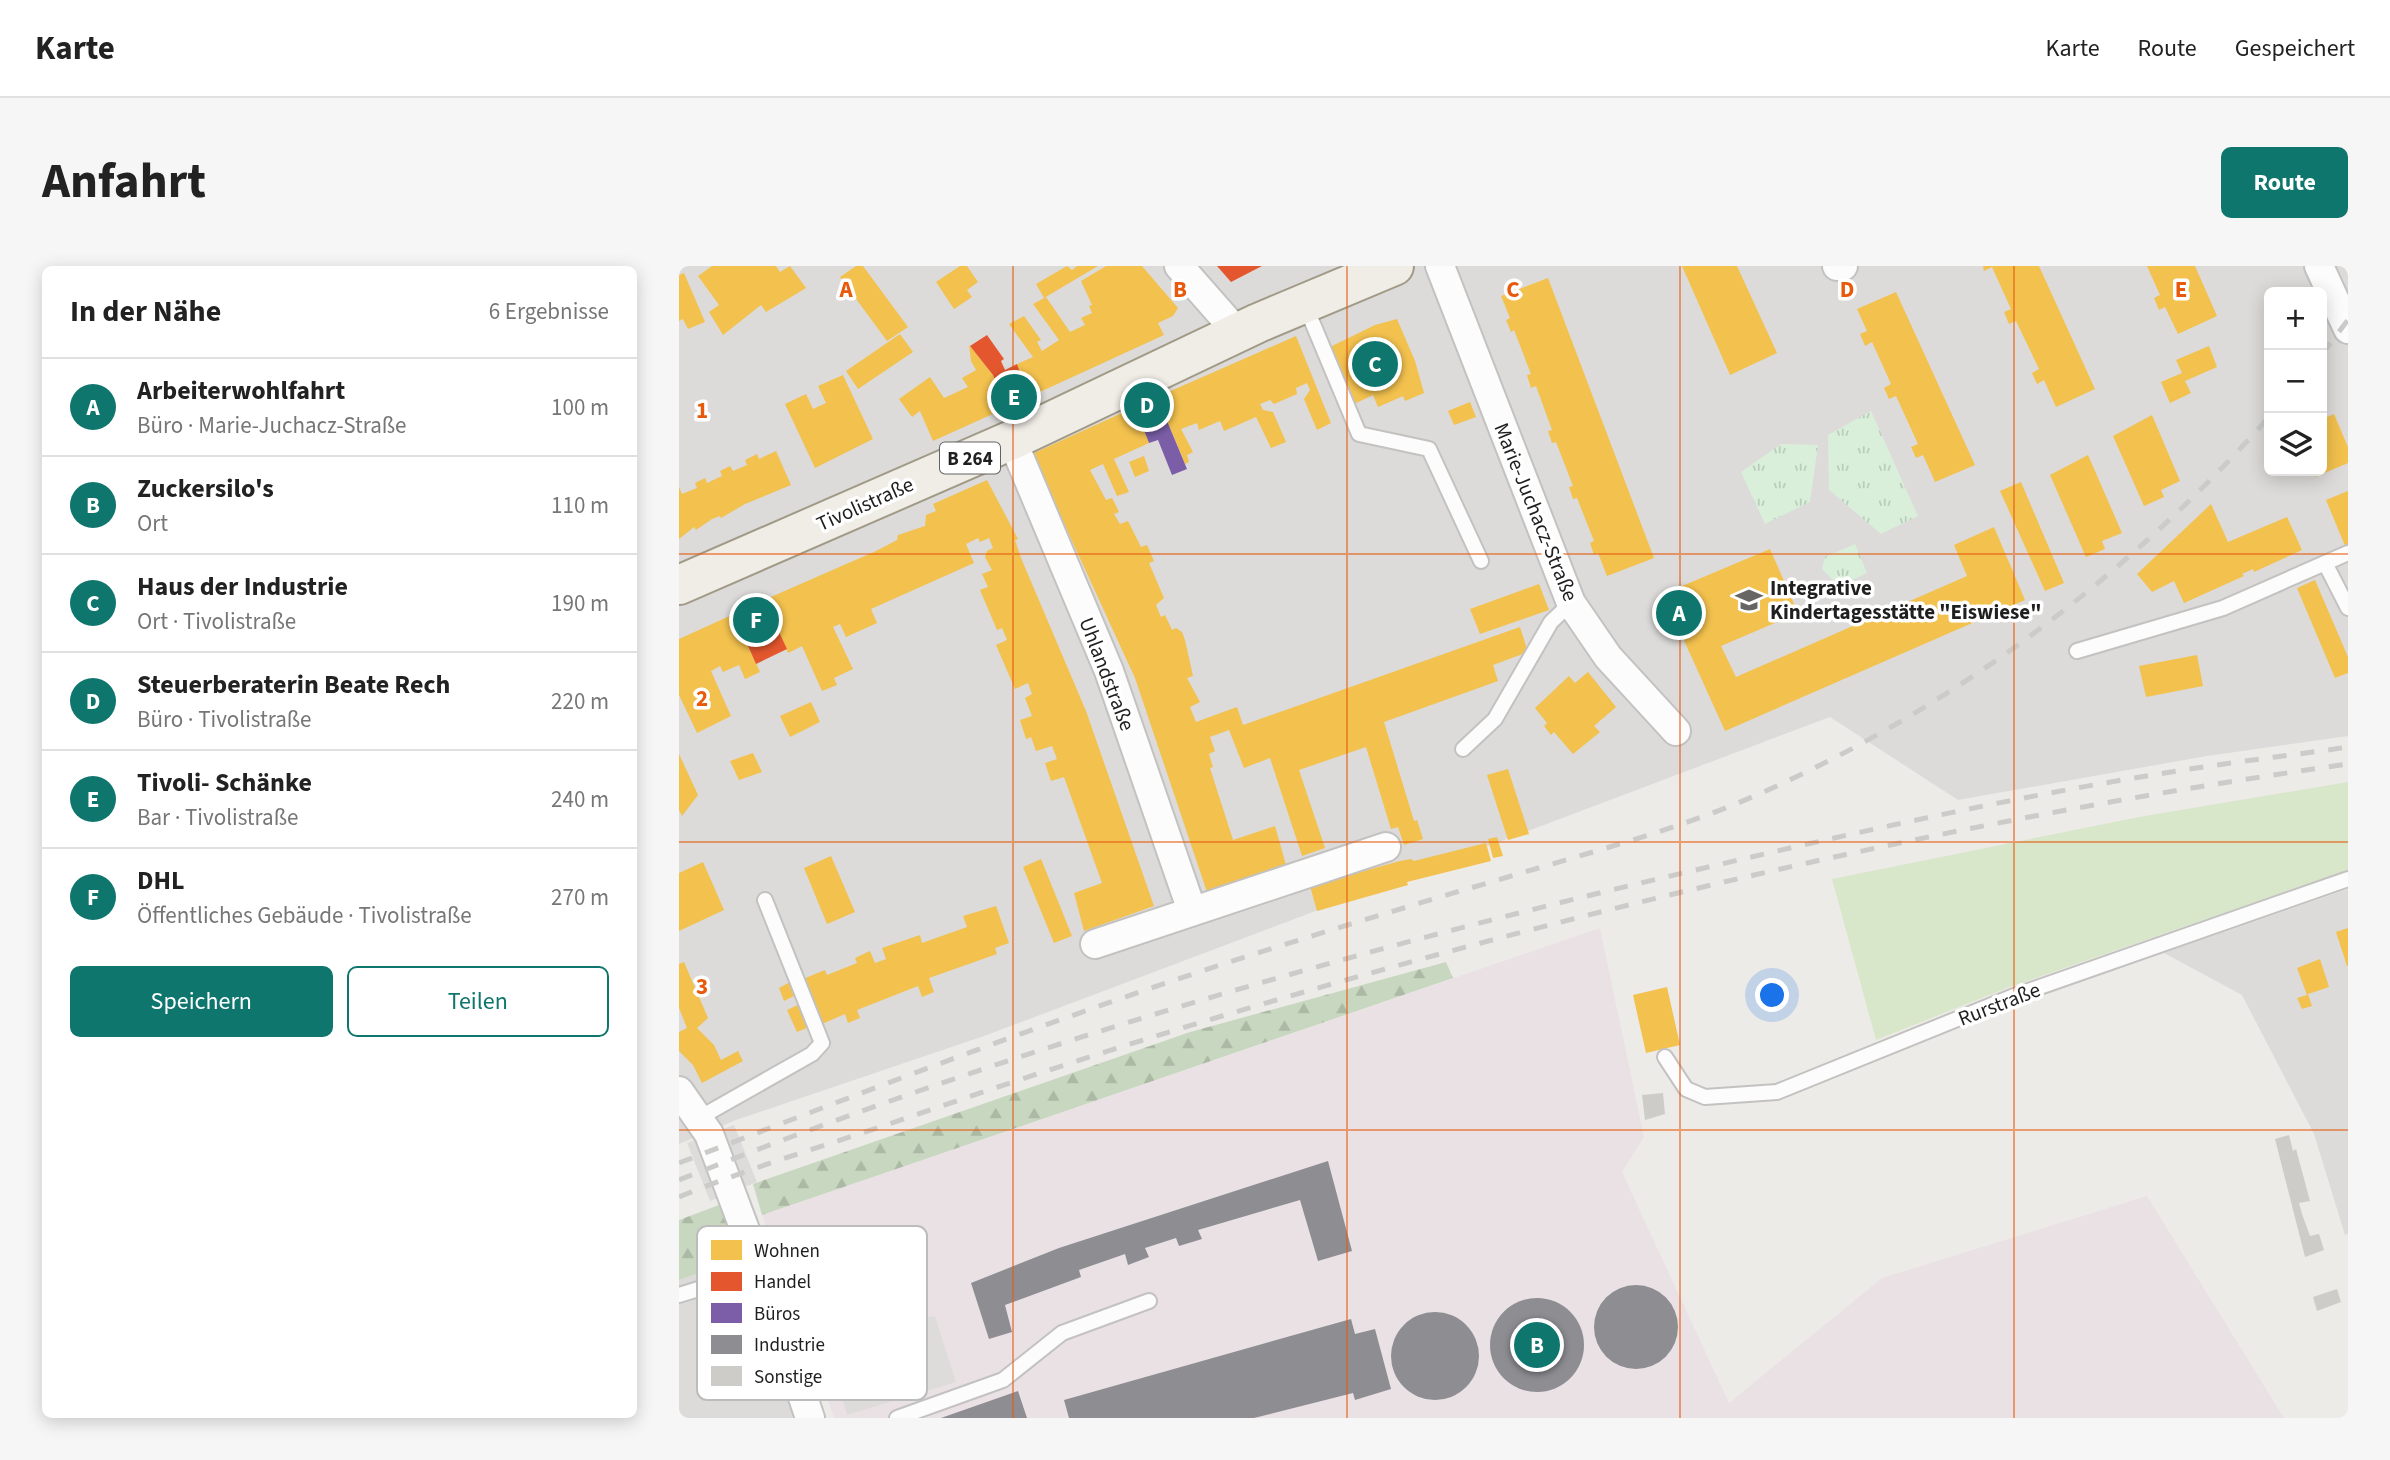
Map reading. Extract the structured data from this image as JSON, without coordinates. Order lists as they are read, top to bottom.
{
  "streets": {
    "main road": ["B 264", "Tivolistraße"],
    "street": ["Marie-Juchacz-Straße", "Uhlandstraße"],
    "lane": ["Rurstraße"]
  },
  "crossings": [
    ["Tivolistraße", "Uhlandstraße"]
  ],
  "places": {
    "school or university": ["Integrative Kindertagesstätte \"Eiswiese\""]
  },
  "legend": [
    "Wohnen",
    "Handel",
    "Büros",
    "Industrie",
    "Sonstige"
  ],
  "page": {
    "header": "Karte",
    "nav": ["Karte", "Route", "Gespeichert"],
    "title": "Anfahrt",
    "buttons": [
      "Route",
      ["Speichern", "Teilen"]
    ],
    "heading": ["In der Nähe", "6 Ergebnisse"],
    "map_buttons": ["+", "−"],
    "pins": [
      "C",
      "E",
      "D",
      "A",
      "F",
      "B"
    ],
    "list": [
      {
        "mark": "A",
        "name": "Arbeiterwohlfahrt",
        "note": "Büro · Marie-Juchacz-Straße",
        "value": "100 m"
      },
      {
        "mark": "B",
        "name": "Zuckersilo's",
        "note": "Ort",
        "value": "110 m"
      },
      {
        "mark": "C",
        "name": "Haus der Industrie",
        "note": "Ort · Tivolistraße",
        "value": "190 m"
      },
      {
        "mark": "D",
        "name": "Steuerberaterin Beate Rech",
        "note": "Büro · Tivolistraße",
        "value": "220 m"
      },
      {
        "mark": "E",
        "name": "Tivoli- Schänke",
        "note": "Bar · Tivolistraße",
        "value": "240 m"
      },
      {
        "mark": "F",
        "name": "DHL",
        "note": "Öffentliches Gebäude · Tivolistraße",
        "value": "270 m"
      }
    ]
  },
  "grid": {
    "columns": [
      "A",
      "B",
      "C",
      "D",
      "E"
    ],
    "rows": ["1", "2", "3"]
  }
}
